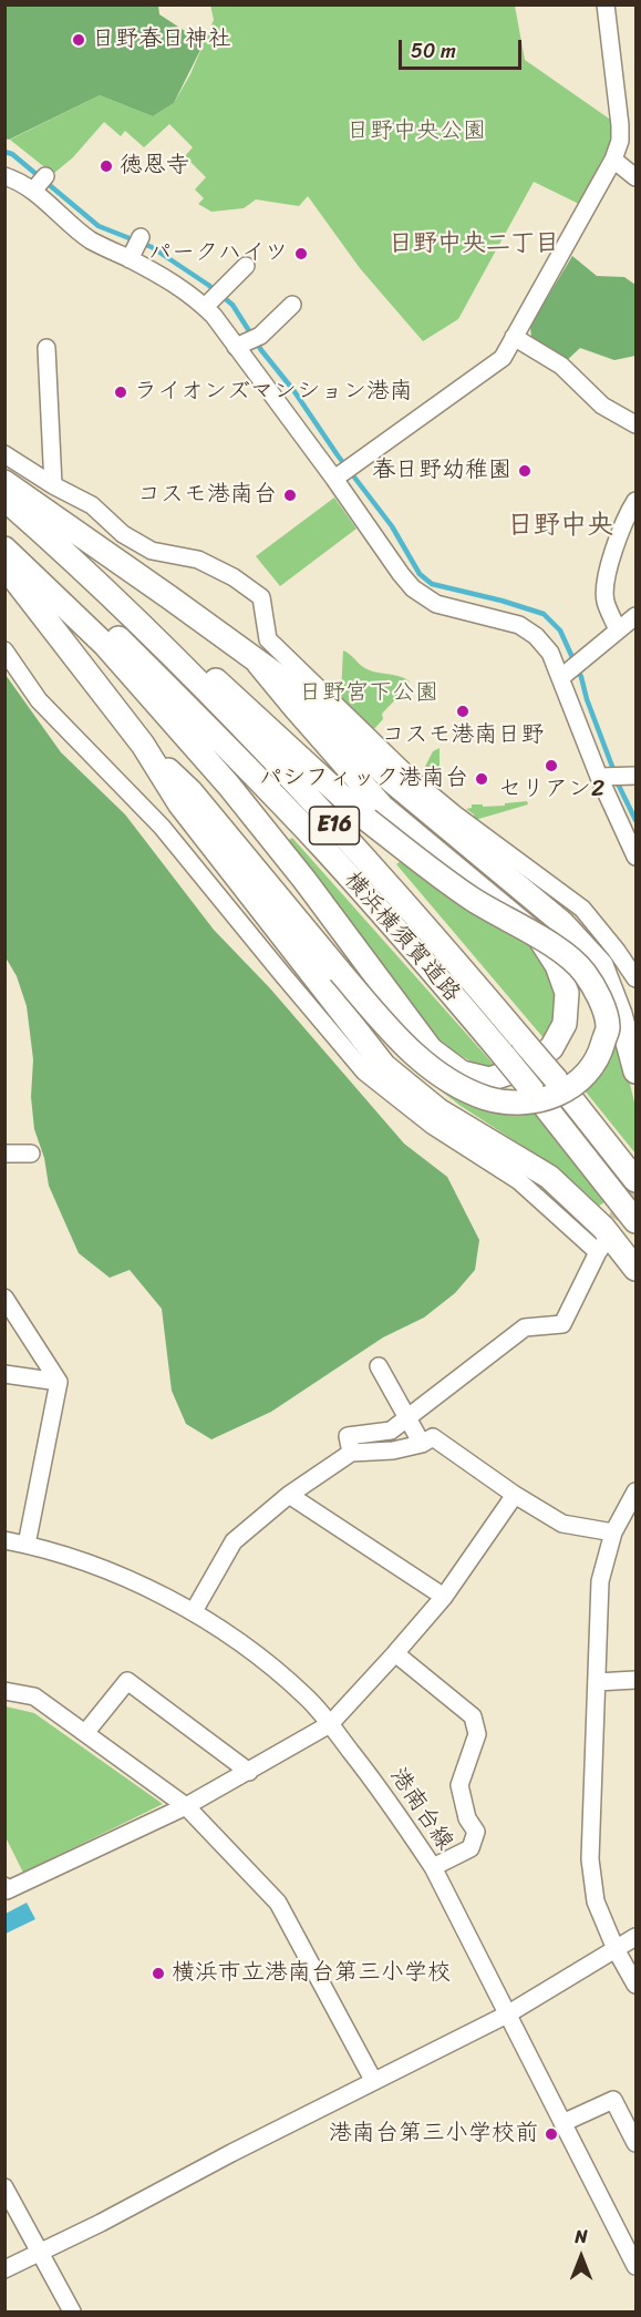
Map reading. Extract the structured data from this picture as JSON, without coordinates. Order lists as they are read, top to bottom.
{
  "streets": {
    "highway": ["E16", "横浜横須賀道路"],
    "street": ["港南台線"]
  },
  "districts": ["日野中央二丁目", "日野中央"],
  "parks": ["日野中央公園", "日野宮下公園"],
  "places": [
    "日野春日神社",
    "徳恩寺",
    "パークハイツ",
    "ライオンズマンション港南",
    "春日野幼稚園",
    "コスモ港南台",
    "コスモ港南日野",
    "セリアン2",
    "パシフィック港南台",
    "横浜市立港南台第三小学校",
    "港南台第三小学校前"
  ],
  "scale_bar": "50 m",
  "north": "top"
}
